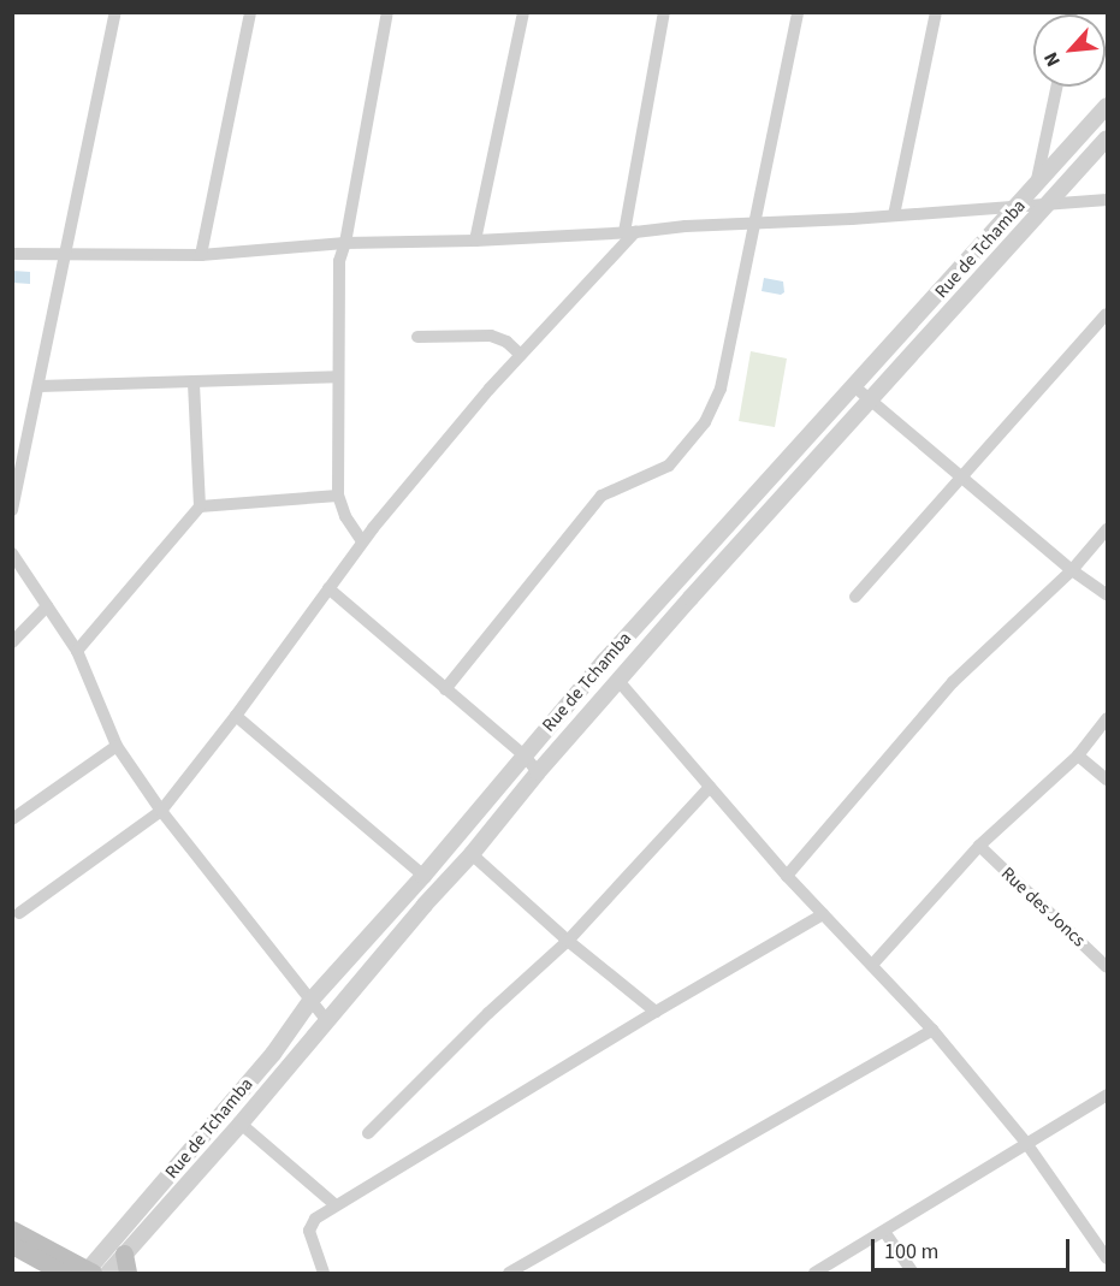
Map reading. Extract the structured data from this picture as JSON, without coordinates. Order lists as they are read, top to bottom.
{
  "streets": {
    "street": ["Rue de Tchamba", "Rue des Joncs"]
  },
  "scale_bar": "100 m",
  "north": "bottom left"
}
